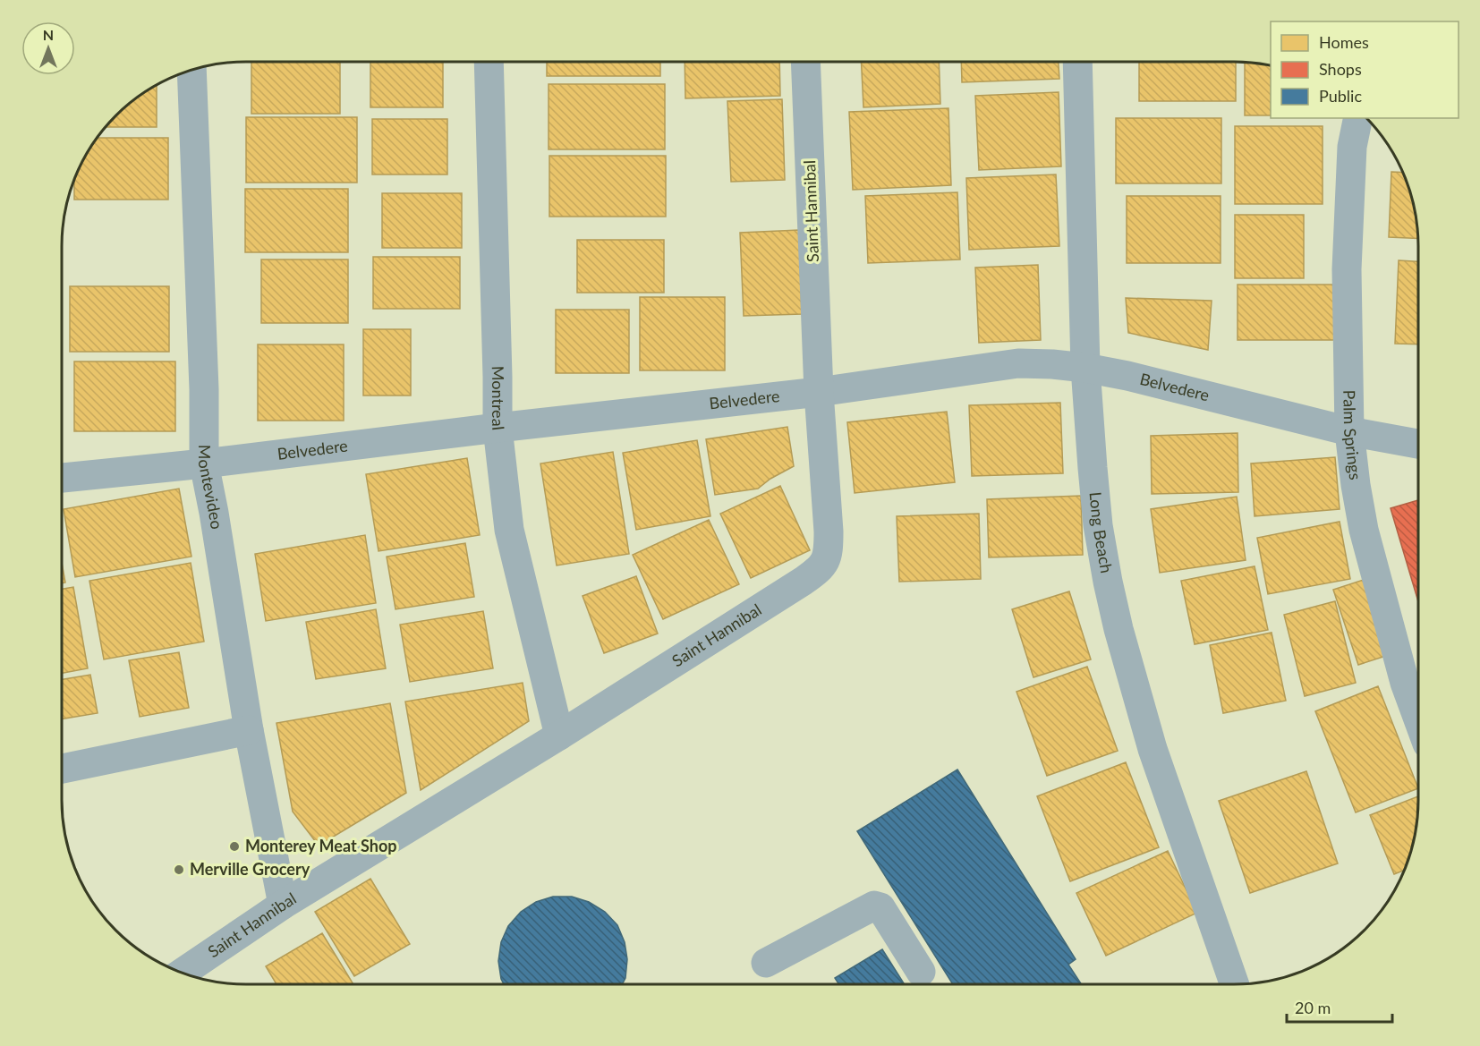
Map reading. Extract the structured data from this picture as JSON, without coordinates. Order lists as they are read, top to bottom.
{
  "streets": {
    "street": [
      "Saint Hannibal",
      "Belvedere",
      "Montreal",
      "Palm Springs",
      "Montevideo",
      "Long Beach"
    ]
  },
  "crossings": [
    ["Saint Hannibal", "Belvedere"],
    ["Saint Hannibal", "Montreal"],
    ["Saint Hannibal", "Montevideo"],
    ["Belvedere", "Montreal"],
    ["Belvedere", "Palm Springs"],
    ["Belvedere", "Montevideo"],
    ["Belvedere", "Long Beach"]
  ],
  "places": ["Monterey Meat Shop", "Merville Grocery"],
  "legend": ["Homes", "Shops", "Public"],
  "scale_bar": "20 m",
  "north": "top"
}
